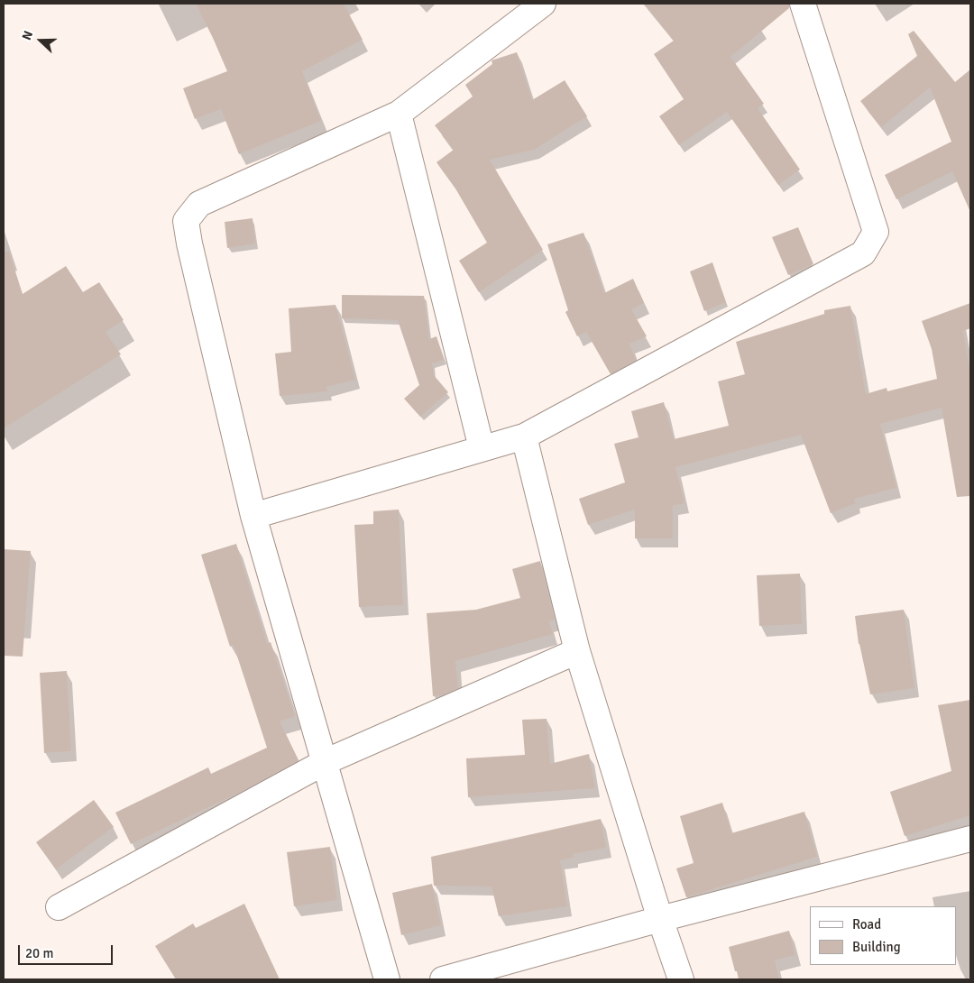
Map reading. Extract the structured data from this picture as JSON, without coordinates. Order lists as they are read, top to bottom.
{
  "legend": ["Road", "Building"],
  "scale_bar": "20 m",
  "north": "left"
}
